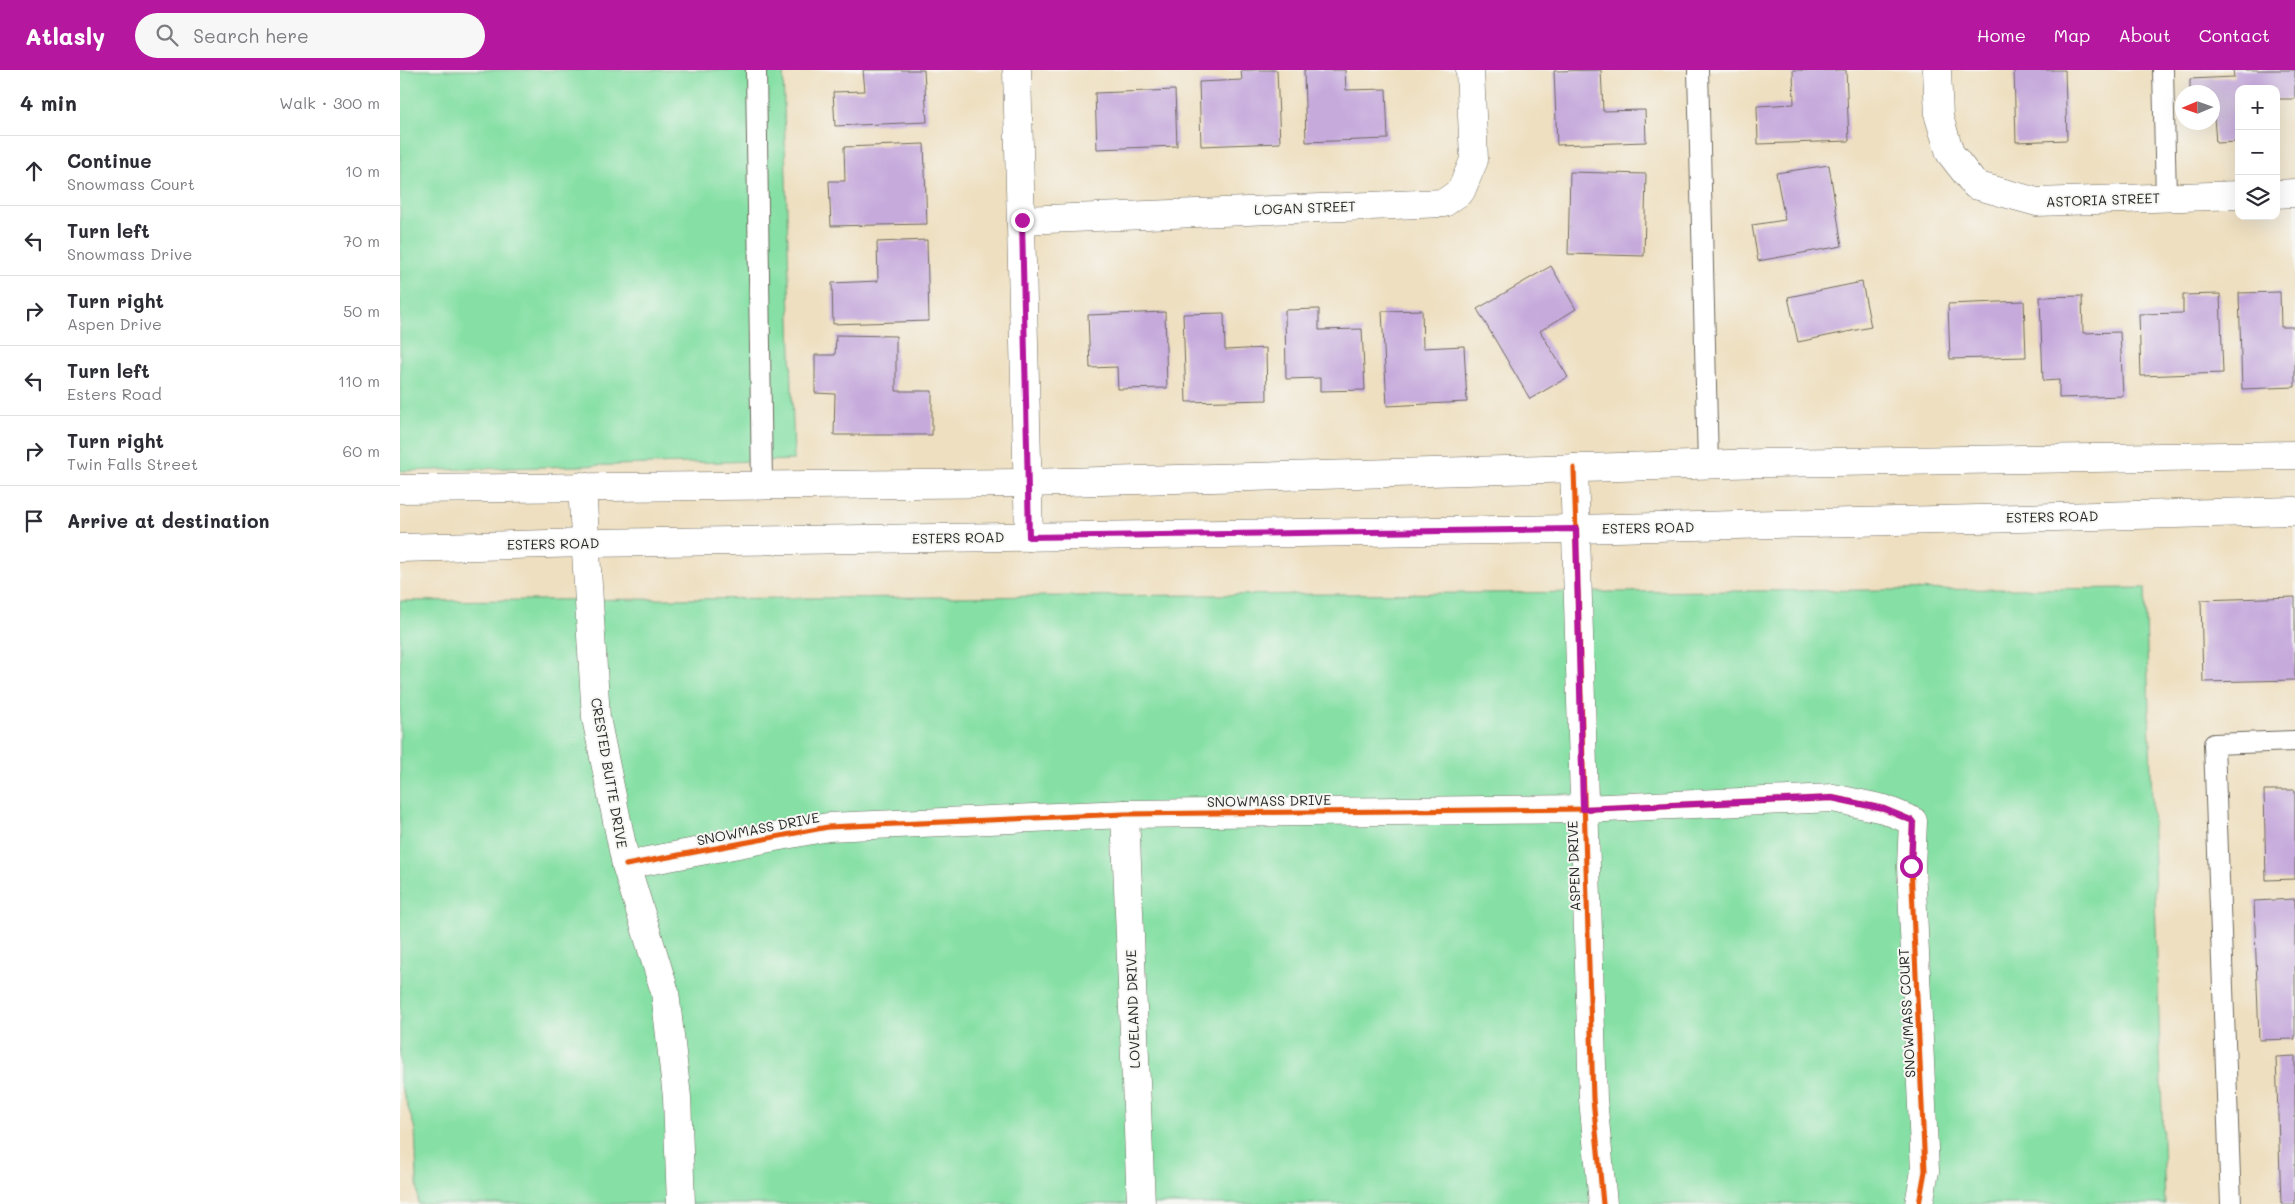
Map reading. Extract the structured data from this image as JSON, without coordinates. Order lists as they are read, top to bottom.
{
  "streets": {
    "street": [
      "ASTORIA STREET",
      "LOGAN STREET",
      "ESTERS ROAD",
      "CRESTED BUTTE DRIVE",
      "SNOWMASS DRIVE",
      "ASPEN DRIVE",
      "LOVELAND DRIVE",
      "SNOWMASS COURT"
    ]
  },
  "crossings": [
    ["ESTERS ROAD", "CRESTED BUTTE DRIVE"],
    ["ESTERS ROAD", "ASPEN DRIVE"],
    ["CRESTED BUTTE DRIVE", "SNOWMASS DRIVE"],
    ["SNOWMASS DRIVE", "ASPEN DRIVE"],
    ["SNOWMASS DRIVE", "LOVELAND DRIVE"],
    ["SNOWMASS DRIVE", "SNOWMASS COURT"]
  ],
  "north": "left",
  "page": {
    "header": "Atlasly",
    "search": "Search here",
    "nav": [
      "Home",
      "Map",
      "About",
      "Contact"
    ],
    "heading": ["4 min", "Walk · 300 m"],
    "map_buttons": ["+", "−"],
    "list": [
      ["Continue", "Snowmass Court", "10 m"],
      ["Turn left", "Snowmass Drive", "70 m"],
      ["Turn right", "Aspen Drive", "50 m"],
      ["Turn left", "Esters Road", "110 m"],
      ["Turn right", "Twin Falls Street", "60 m"],
      "Arrive at destination"
    ]
  }
}
